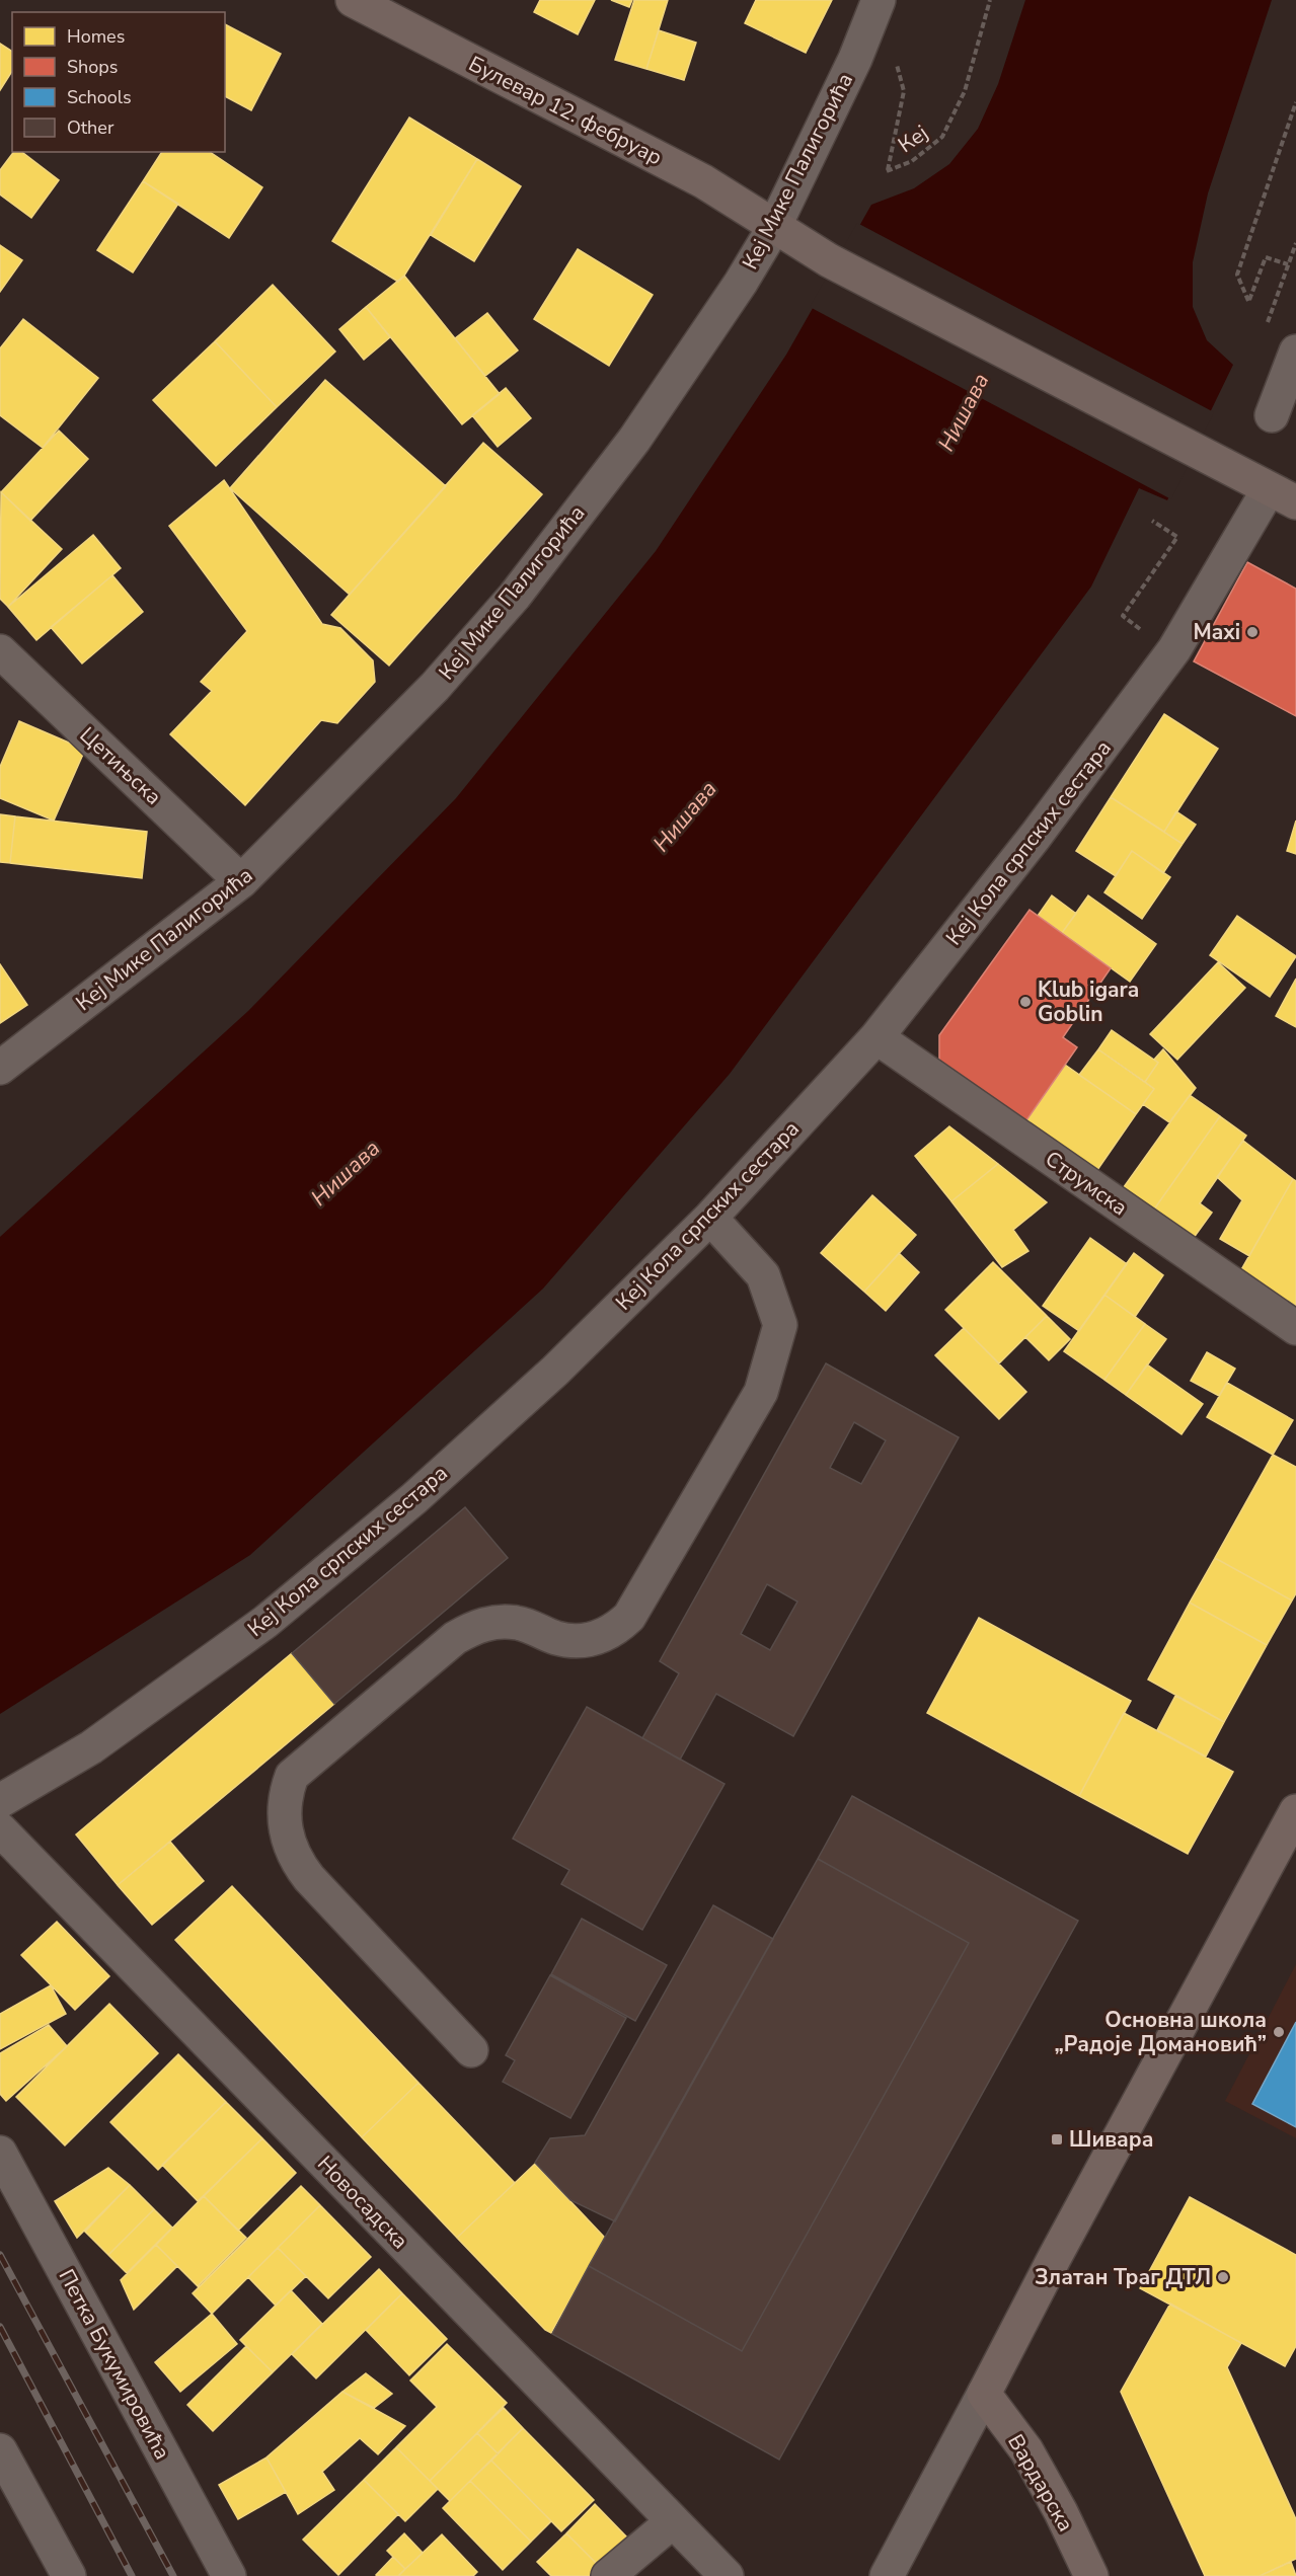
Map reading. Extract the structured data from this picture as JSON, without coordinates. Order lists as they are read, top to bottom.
{
  "streets": {
    "main road": ["Булевар 12. фебруар", "Вардарска"],
    "street": [
      "Кеј Мике Палигорића",
      "Цетињска",
      "Кеј Кола српских сестара",
      "Струмска",
      "Новосадска",
      "Петка Букумировића"
    ],
    "path": ["Кеј"]
  },
  "crossings": [
    ["Булевар 12. фебруар", "Кеј Мике Палигорића"],
    ["Булевар 12. фебруар", "Кеј Кола српских сестара"],
    ["Кеј Мике Палигорића", "Цетињска"],
    ["Кеј Кола српских сестара", "Струмска"]
  ],
  "water": ["Нишава"],
  "places": {
    "other": [
      "Maxi",
      "Klub igara Goblin",
      "Основна школа „Радоје Домановић”",
      "Златан Траг ДТЛ"
    ],
    "transit": ["Шивара"]
  },
  "legend": [
    "Homes",
    "Shops",
    "Schools",
    "Other"
  ]
}
